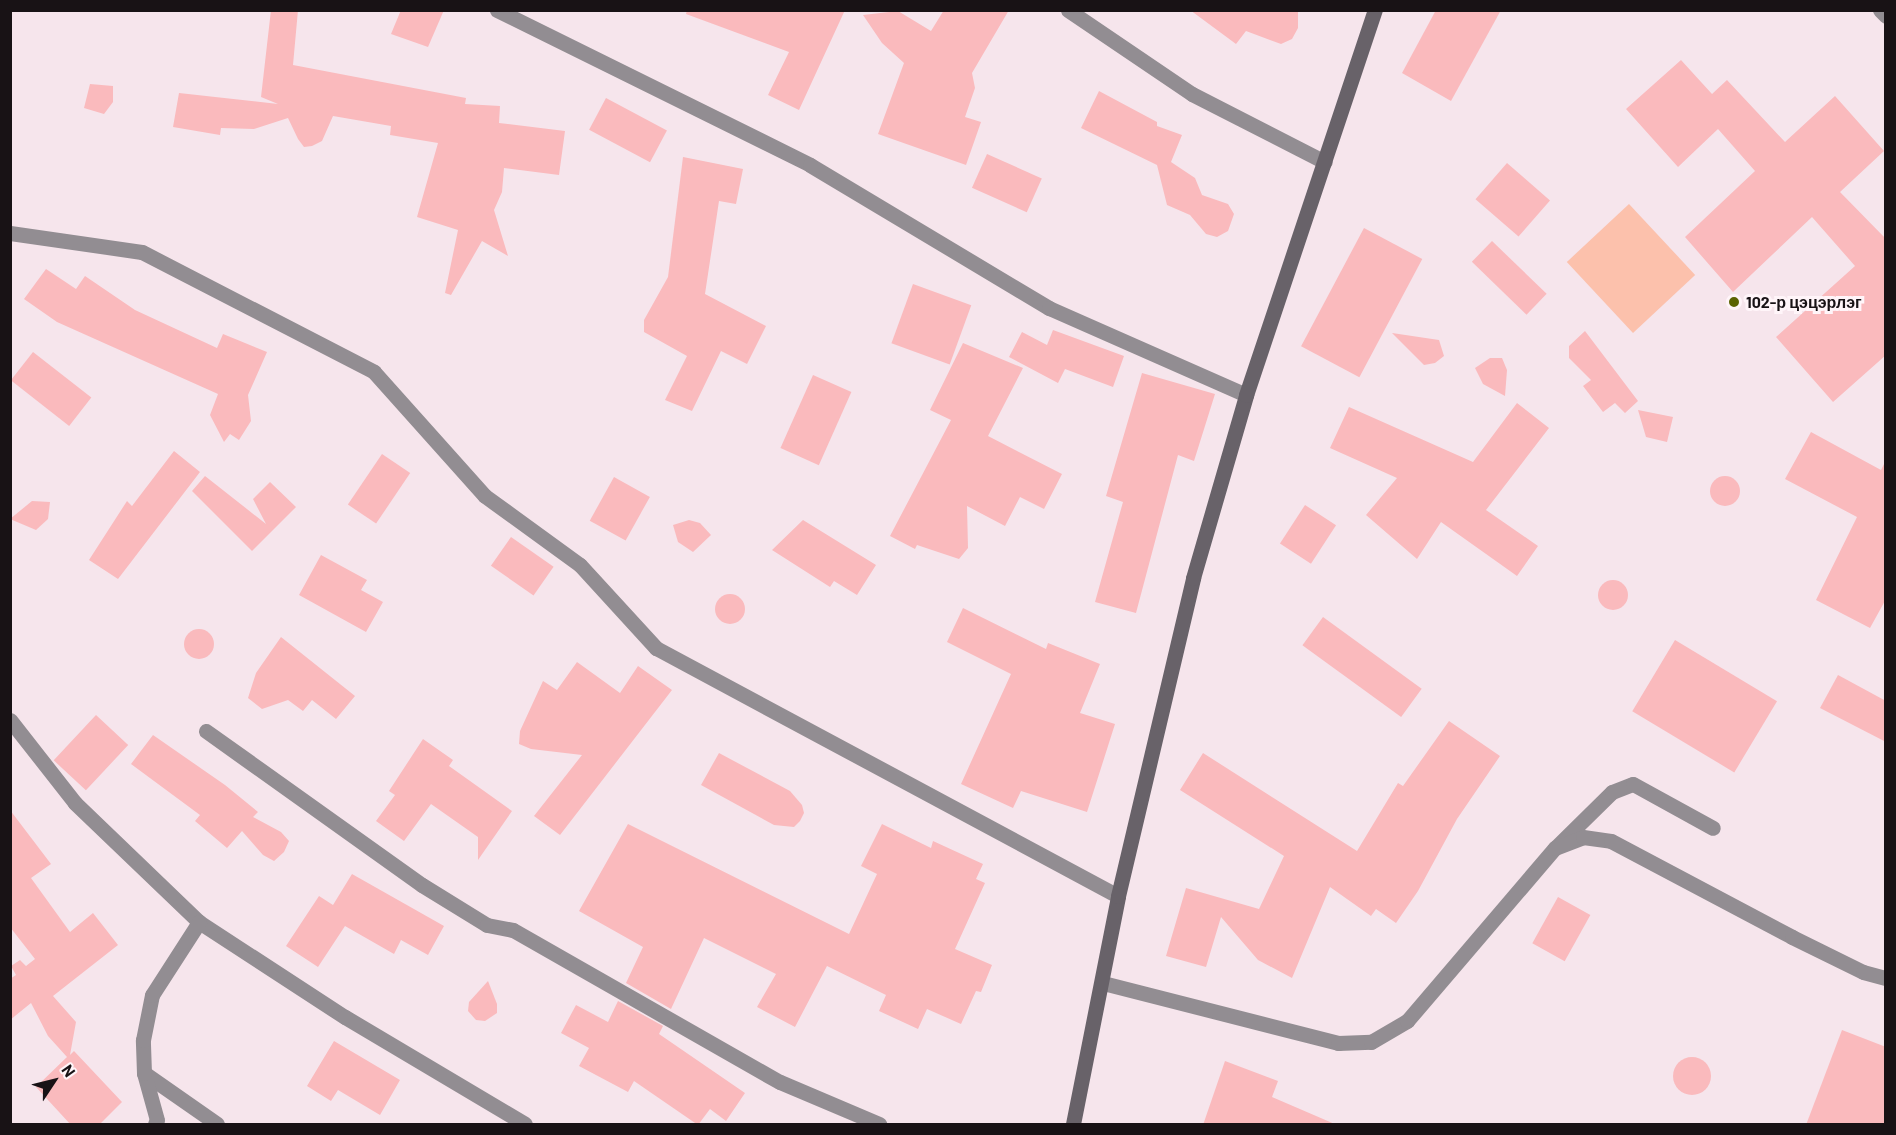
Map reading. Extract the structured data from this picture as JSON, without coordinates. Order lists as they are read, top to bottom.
{
  "places": ["102-р цэцэрлэг"],
  "north": "top right"
}
